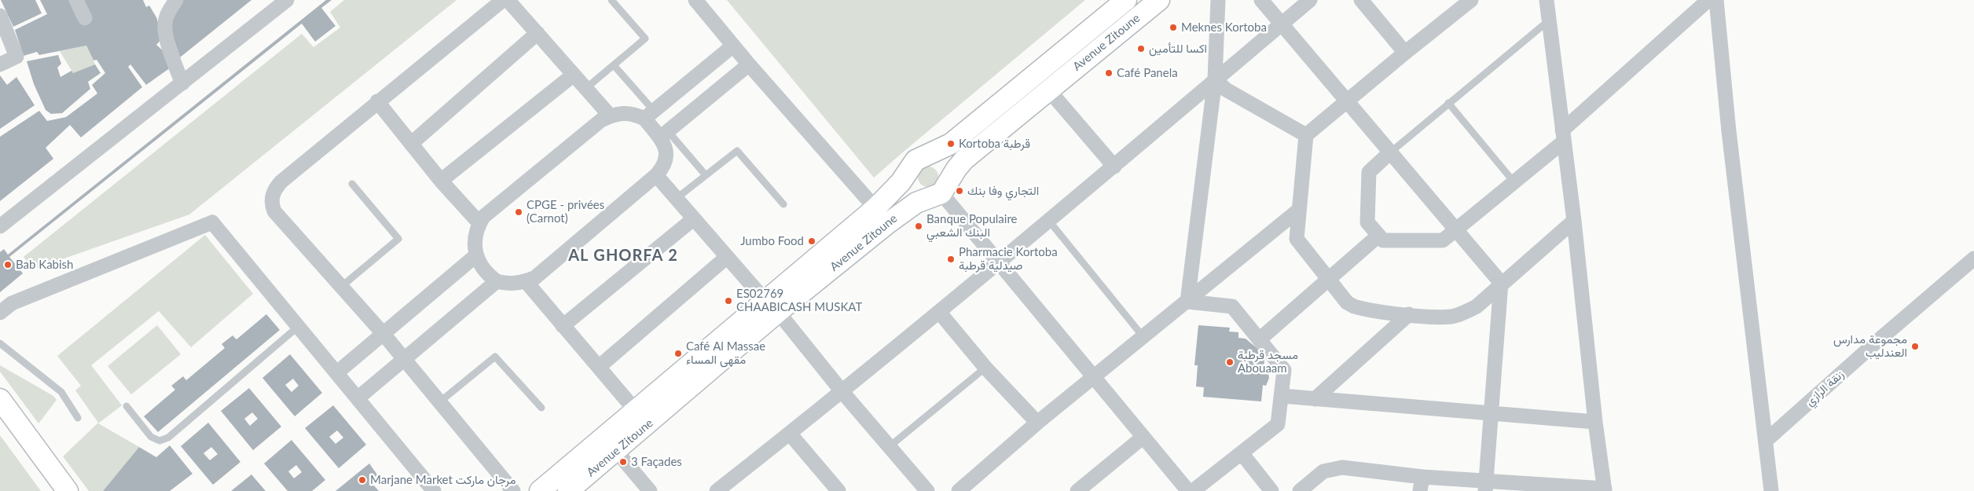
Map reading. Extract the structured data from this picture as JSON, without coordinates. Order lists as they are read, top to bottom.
{
  "streets": {
    "main road": ["Avenue Zitoune"],
    "street": ["زنقة الرازي"]
  },
  "districts": ["AL GHORFA 2"],
  "places": [
    "Meknes Kortoba",
    "اكسا للتأمين",
    "Café Panela",
    "Kortoba قرطبة",
    "التجاري وفا بنك",
    "CPGE - privées (Carnot)",
    "Banque Populaire البنك الشعبي",
    "Jumbo Food",
    "Pharmacie Kortoba صيدلية قرطبة",
    "Bab Kabish",
    "ES02769 CHAABICASH MUSKAT",
    "مجموعة مدارس العندليب",
    "Café Al Massae مقهى المساء",
    "مسجد قرطبة Abouaam",
    "3 Façades",
    "Marjane Market مرجان ماركت"
  ]
}
